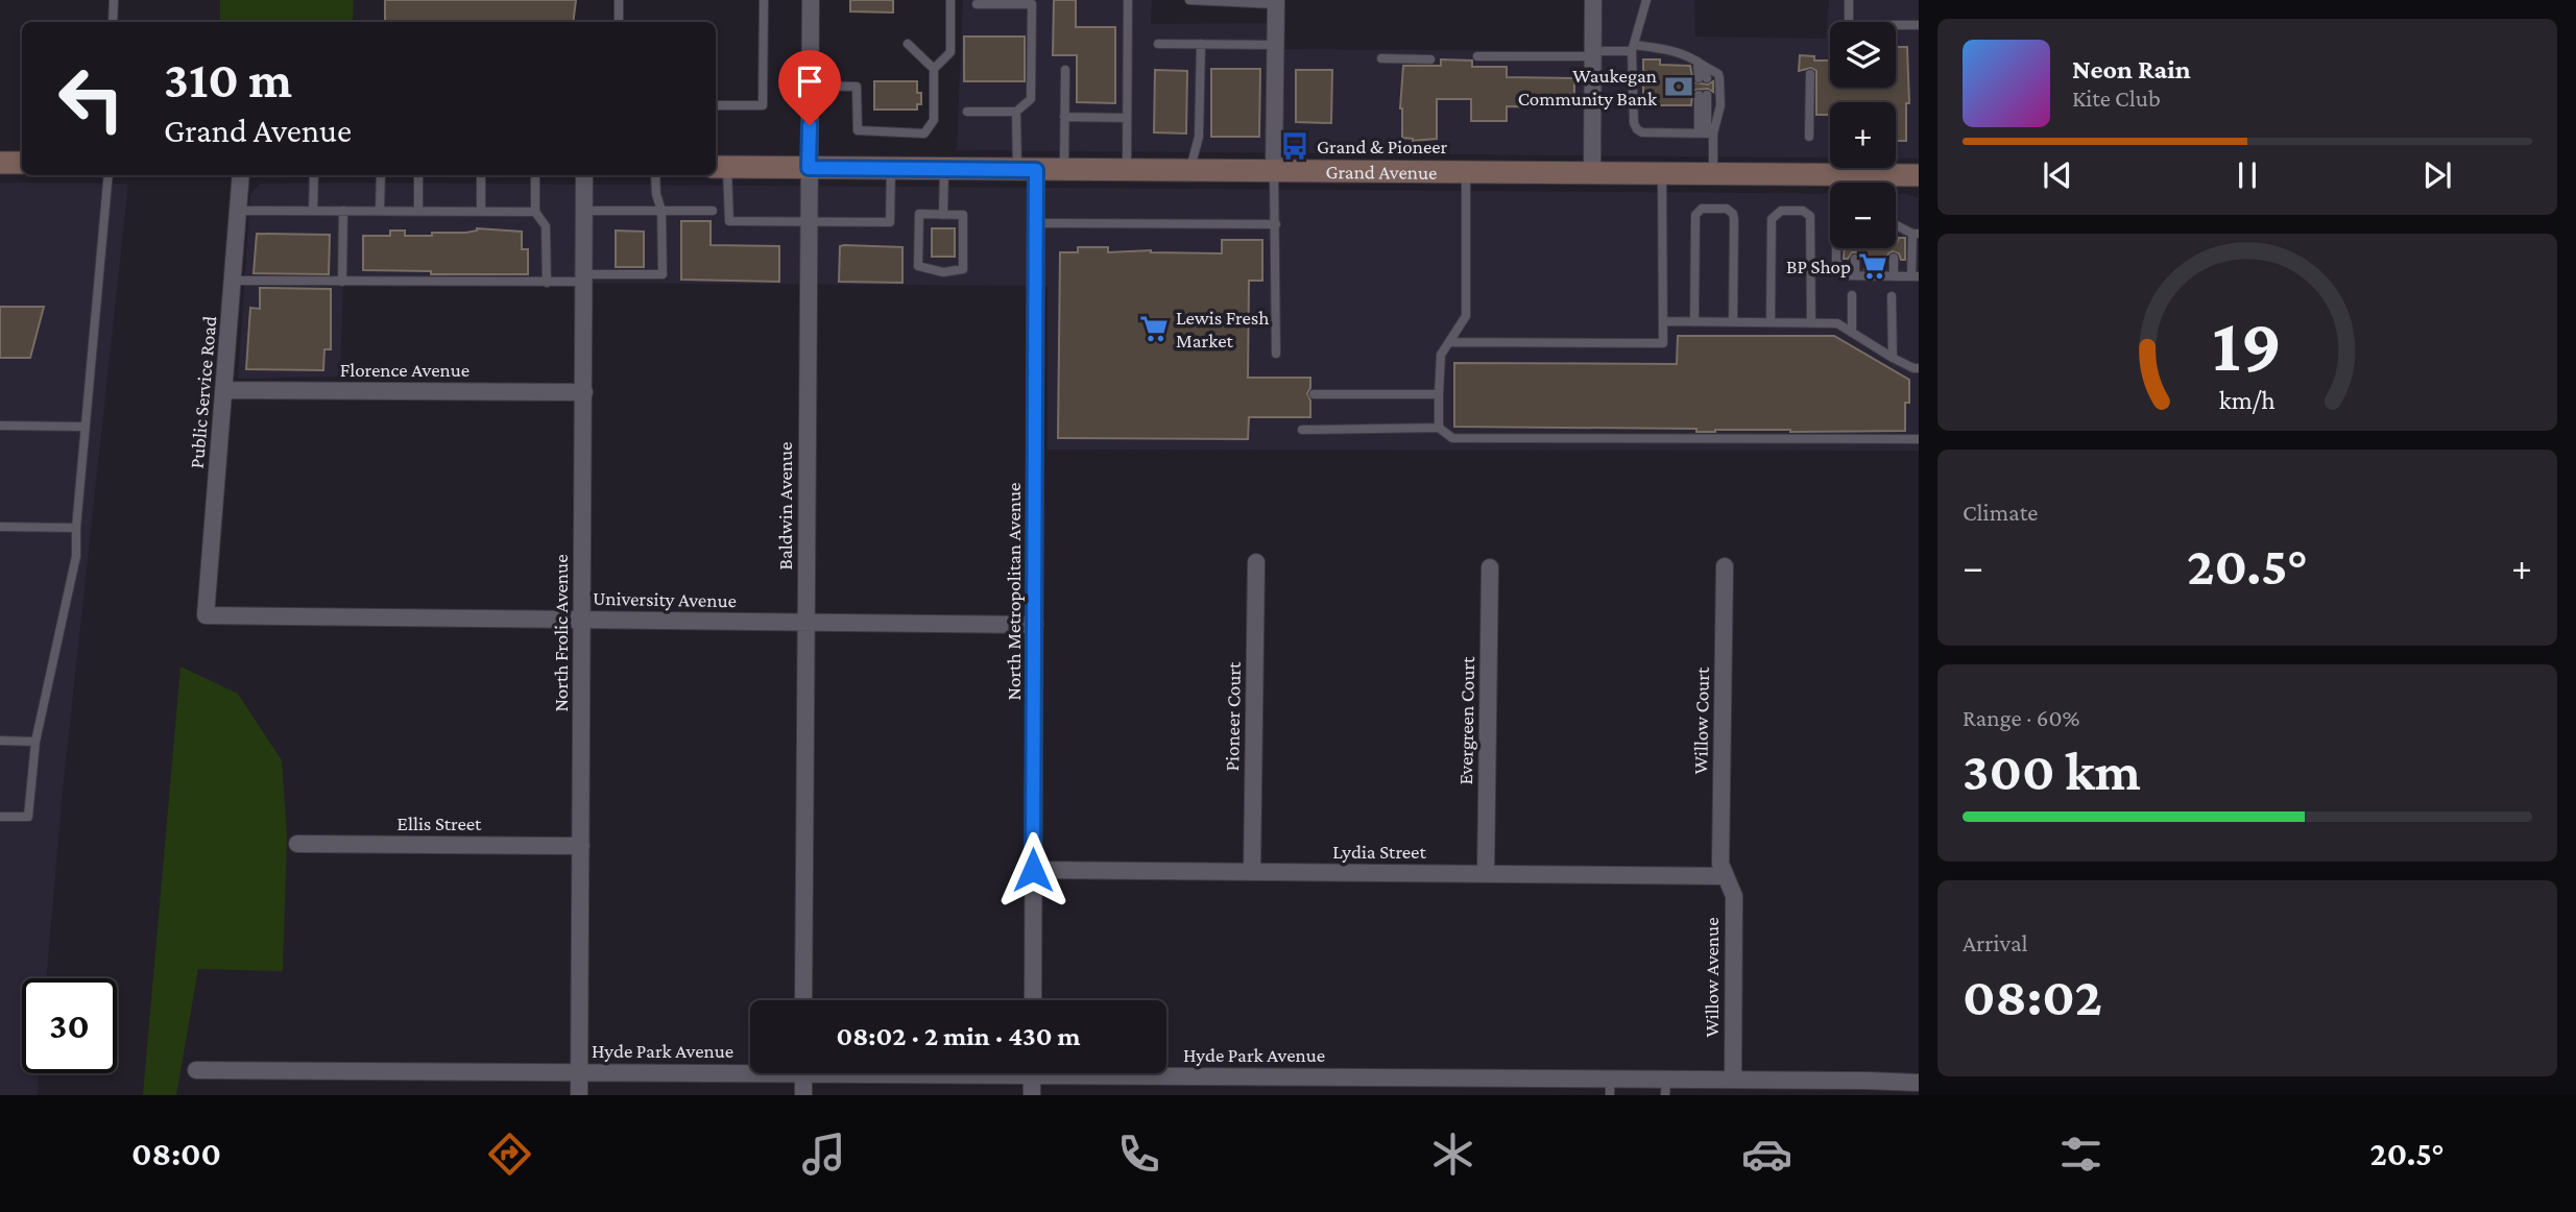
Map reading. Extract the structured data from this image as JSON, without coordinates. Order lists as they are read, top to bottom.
{
  "streets": {
    "main road": ["Grand Avenue"],
    "street": [
      "Florence Avenue",
      "Public Service Road",
      "Baldwin Avenue",
      "North Metropolitan Avenue",
      "University Avenue",
      "North Frolic Avenue",
      "Pioneer Court",
      "Evergreen Court",
      "Willow Court",
      "Ellis Street",
      "Lydia Street",
      "Willow Avenue",
      "Hyde Park Avenue"
    ]
  },
  "crossings": [
    ["Grand Avenue", "Baldwin Avenue"],
    ["Grand Avenue", "North Metropolitan Avenue"],
    ["Florence Avenue", "Public Service Road"],
    ["Florence Avenue", "North Frolic Avenue"],
    ["Public Service Road", "University Avenue"],
    ["Baldwin Avenue", "University Avenue"],
    ["North Metropolitan Avenue", "University Avenue"],
    ["North Metropolitan Avenue", "Lydia Street"],
    ["University Avenue", "North Frolic Avenue"],
    ["North Frolic Avenue", "Ellis Street"],
    ["North Frolic Avenue", "Hyde Park Avenue"],
    ["Pioneer Court", "Lydia Street"],
    ["Evergreen Court", "Lydia Street"],
    ["Willow Court", "Lydia Street"],
    ["Willow Court", "Willow Avenue"],
    ["Lydia Street", "Willow Avenue"],
    ["Willow Avenue", "Hyde Park Avenue"]
  ],
  "places": {
    "bank": ["Waukegan Community Bank"],
    "bus stop": ["Grand & Pioneer"],
    "supermarket": ["BP Shop", "Lewis Fresh Market"]
  },
  "page": {
    "map_buttons": ["+", "−"],
    "turn": ["310 m", "Grand Avenue"],
    "song": ["Neon Rain", "Kite Club"],
    "tile": [
      "Climate",
      ["Range · 60%", "300 km"],
      ["Arrival", "08:02"]
    ],
    "heat": ["−", "20.5°", "+"],
    "limit": "30",
    "trip": "08:02 · 2 min · 430 m",
    "tabs": ["08:00", "20.5°"],
    "gauge": ["19", "km/h"]
  }
}
